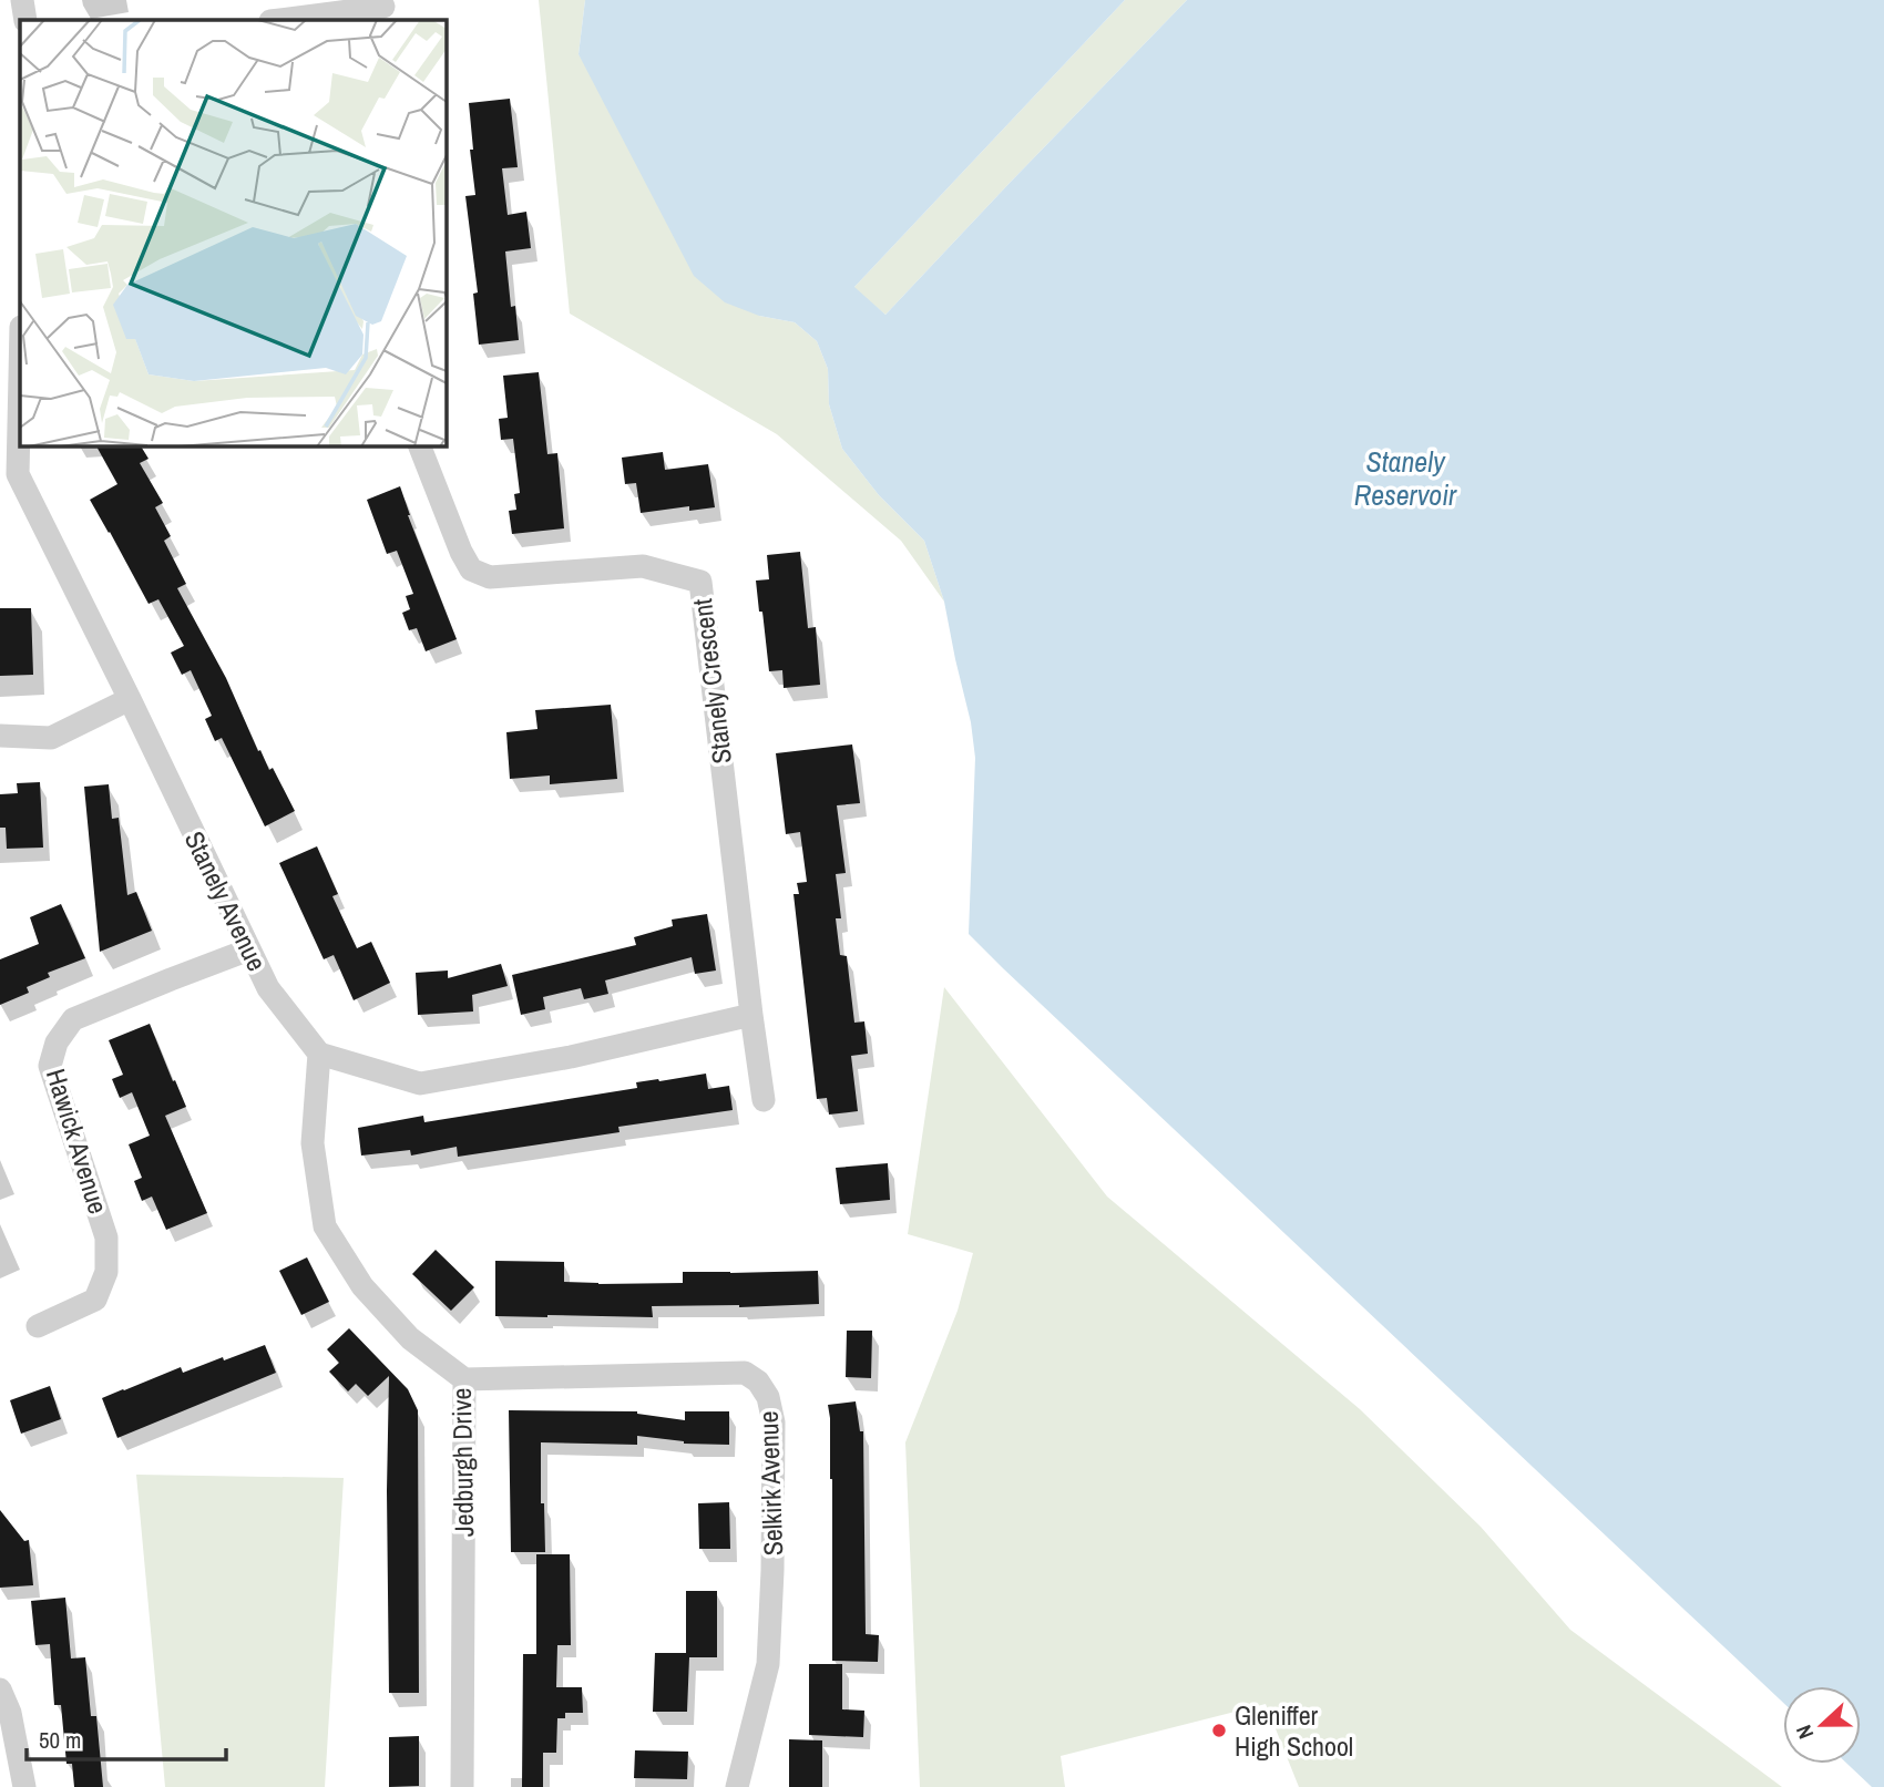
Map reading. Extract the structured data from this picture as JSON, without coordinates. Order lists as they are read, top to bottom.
{
  "streets": {
    "street": [
      "Stanely Crescent",
      "Stanely Avenue",
      "Hawick Avenue",
      "Jedburgh Drive",
      "Selkirk Avenue"
    ]
  },
  "crossings": [
    ["Stanely Avenue", "Hawick Avenue"],
    ["Stanely Avenue", "Jedburgh Drive"],
    ["Jedburgh Drive", "Selkirk Avenue"]
  ],
  "water": ["Stanely Reservoir"],
  "places": ["Gleniffer High School"],
  "scale_bar": "50 m",
  "north": "left"
}
